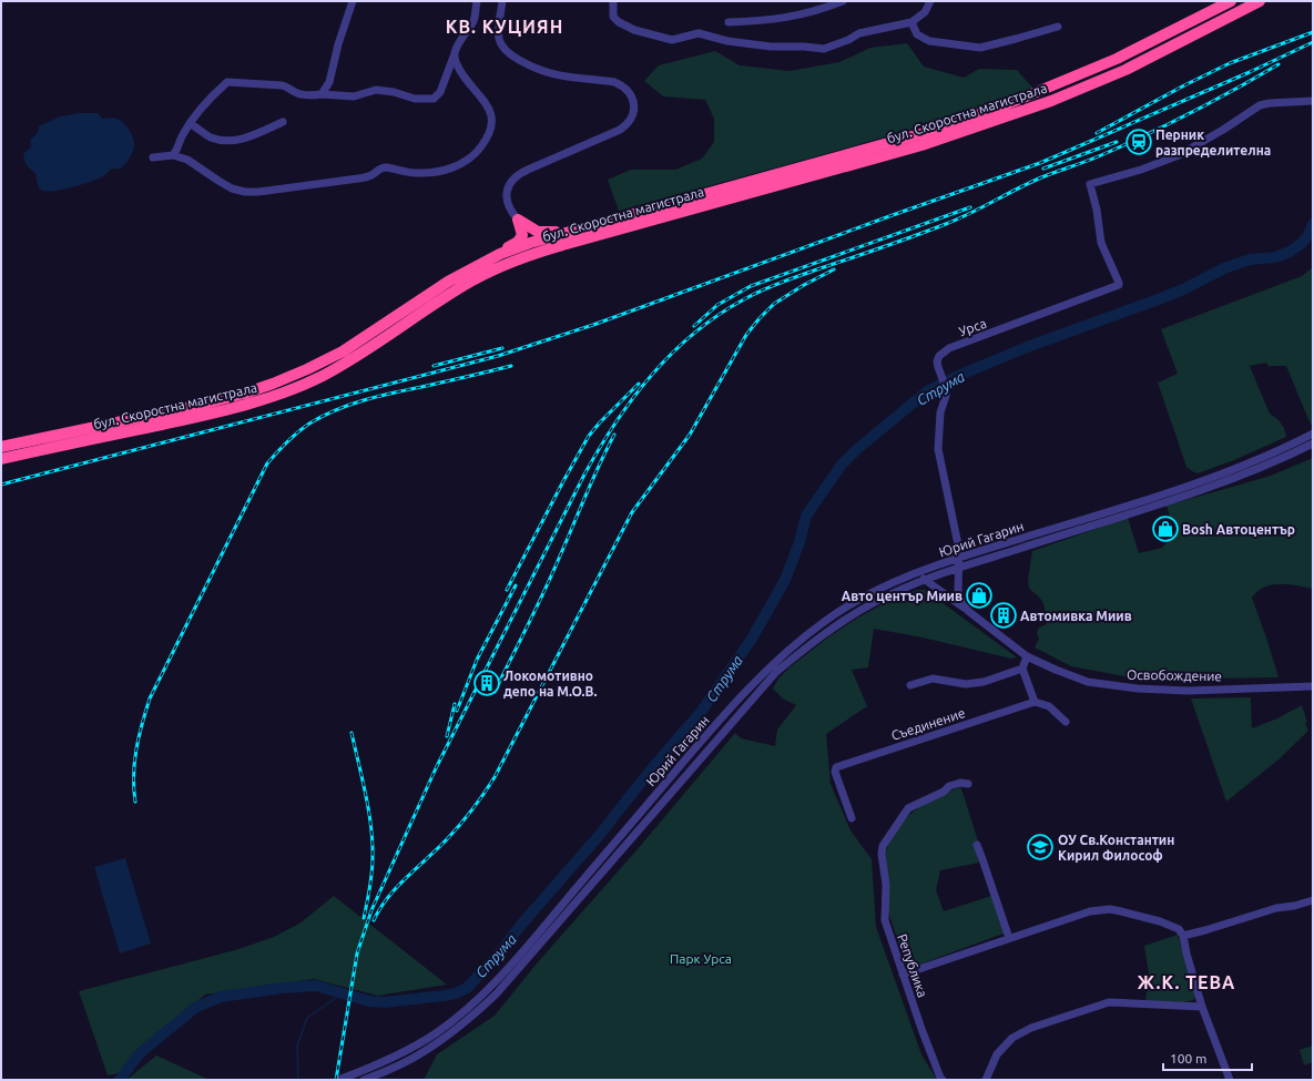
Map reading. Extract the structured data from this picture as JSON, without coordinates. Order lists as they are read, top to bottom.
{
  "streets": {
    "highway": ["бул. Скоростна магистрала"],
    "street": [
      "Урса",
      "Юрий Гагарин",
      "Освобождение",
      "Съединение",
      "Република"
    ]
  },
  "crossings": [
    ["Урса", "Юрий Гагарин"],
    ["Урса", "Освобождение"],
    ["Юрий Гагарин", "Освобождение"]
  ],
  "districts": ["КВ. КУЦИЯН", "Ж.К. ТЕВА"],
  "water": ["Струма"],
  "parks": ["Парк Урса"],
  "places": {
    "station": ["Перник разпределителна"],
    "shop": ["Bosh Автоцентър", "Авто център Миив"],
    "building": ["Автомивка Миив", "Локомотивно депо на М.О.В."],
    "school or university": ["ОУ Св.Константин Кирил Философ"]
  },
  "scale_bar": "100 m"
}
